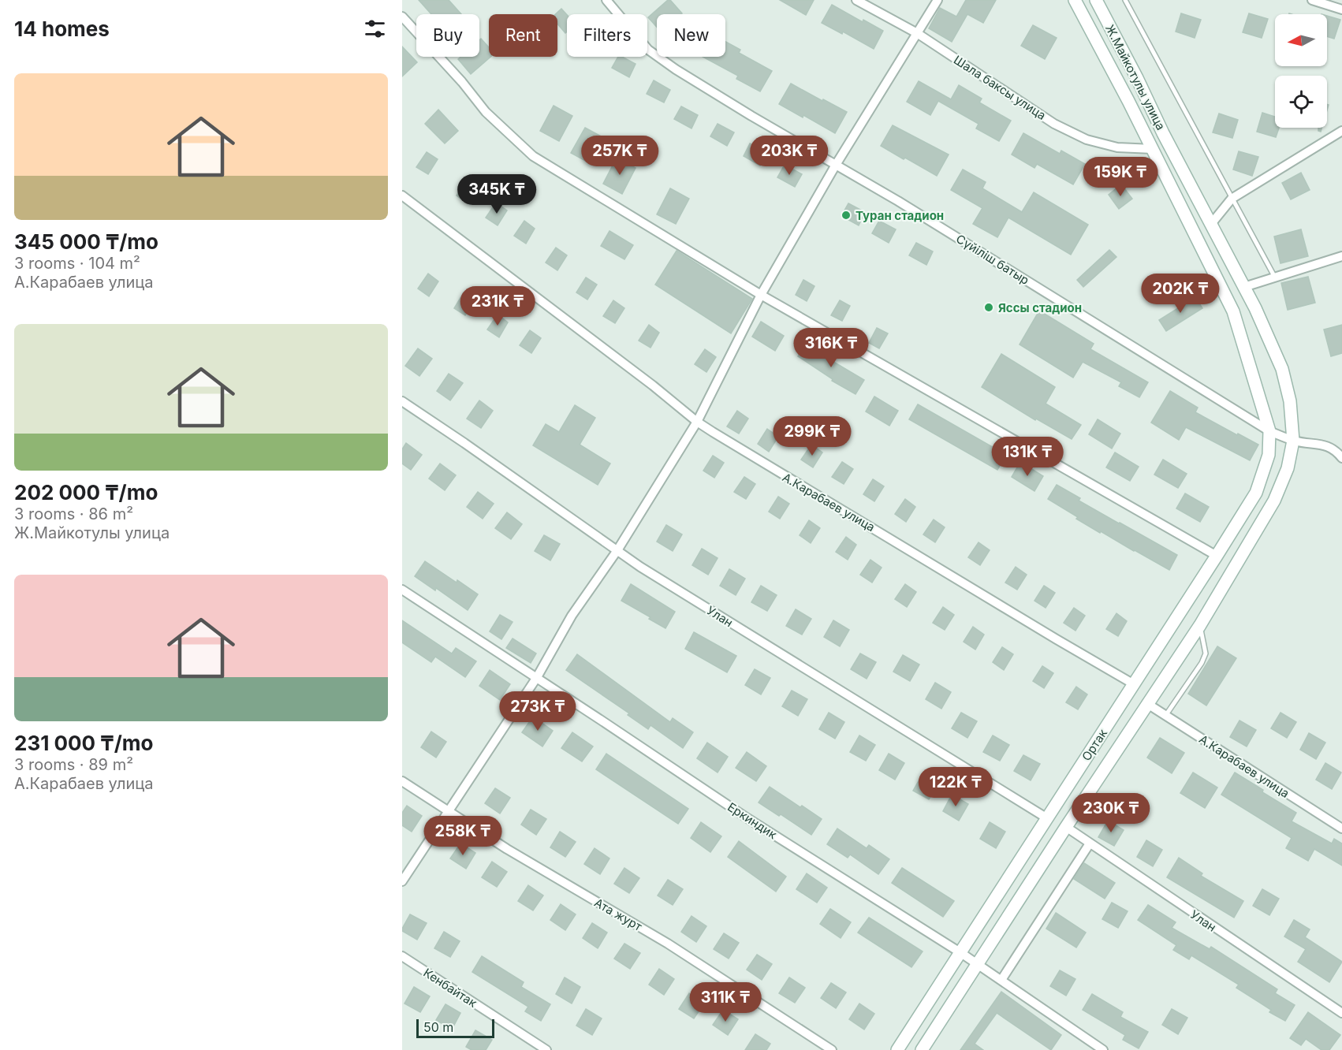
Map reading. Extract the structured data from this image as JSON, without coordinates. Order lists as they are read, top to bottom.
{
  "streets": {
    "street": [
      "Ж.Майкотулы улица",
      "Шала баксы улица",
      "Сүйіліш батыр",
      "А.Карабаев улица",
      "Улан",
      "Ортак",
      "Еркиндик",
      "Ата журт",
      "Кенбайтак"
    ]
  },
  "crossings": [
    ["Ж.Майкотулы улица", "Шала баксы улица"],
    ["Ж.Майкотулы улица", "Сүйіліш батыр"],
    ["Ж.Майкотулы улица", "Ортак"],
    ["Сүйіліш батыр", "Ортак"],
    ["А.Карабаев улица", "Ортак"],
    ["Улан", "Ортак"],
    ["Ортак", "Еркиндик"]
  ],
  "places": ["Туран стадион", "Яссы стадион"],
  "scale_bar": "50 m",
  "north": "left",
  "page": {
    "heading": "14 homes",
    "chip": [
      "Buy",
      "Rent",
      "Filters",
      "New"
    ],
    "list": [
      {
        "name": "345 000 ₸/mo",
        "note": "3 rooms · 104 m² · А.Карабаев улица"
      },
      {
        "name": "202 000 ₸/mo",
        "note": "3 rooms · 86 m² · Ж.Майкотулы улица"
      },
      {
        "name": "231 000 ₸/mo",
        "note": "3 rooms · 89 m² · А.Карабаев улица"
      }
    ],
    "price": [
      "257K ₸",
      "203K ₸",
      "159K ₸",
      "345K ₸",
      "202K ₸",
      "231K ₸",
      "316K ₸",
      "299K ₸",
      "131K ₸",
      "273K ₸",
      "122K ₸",
      "230K ₸",
      "258K ₸",
      "311K ₸"
    ],
    "scale": "50 m"
  }
}
